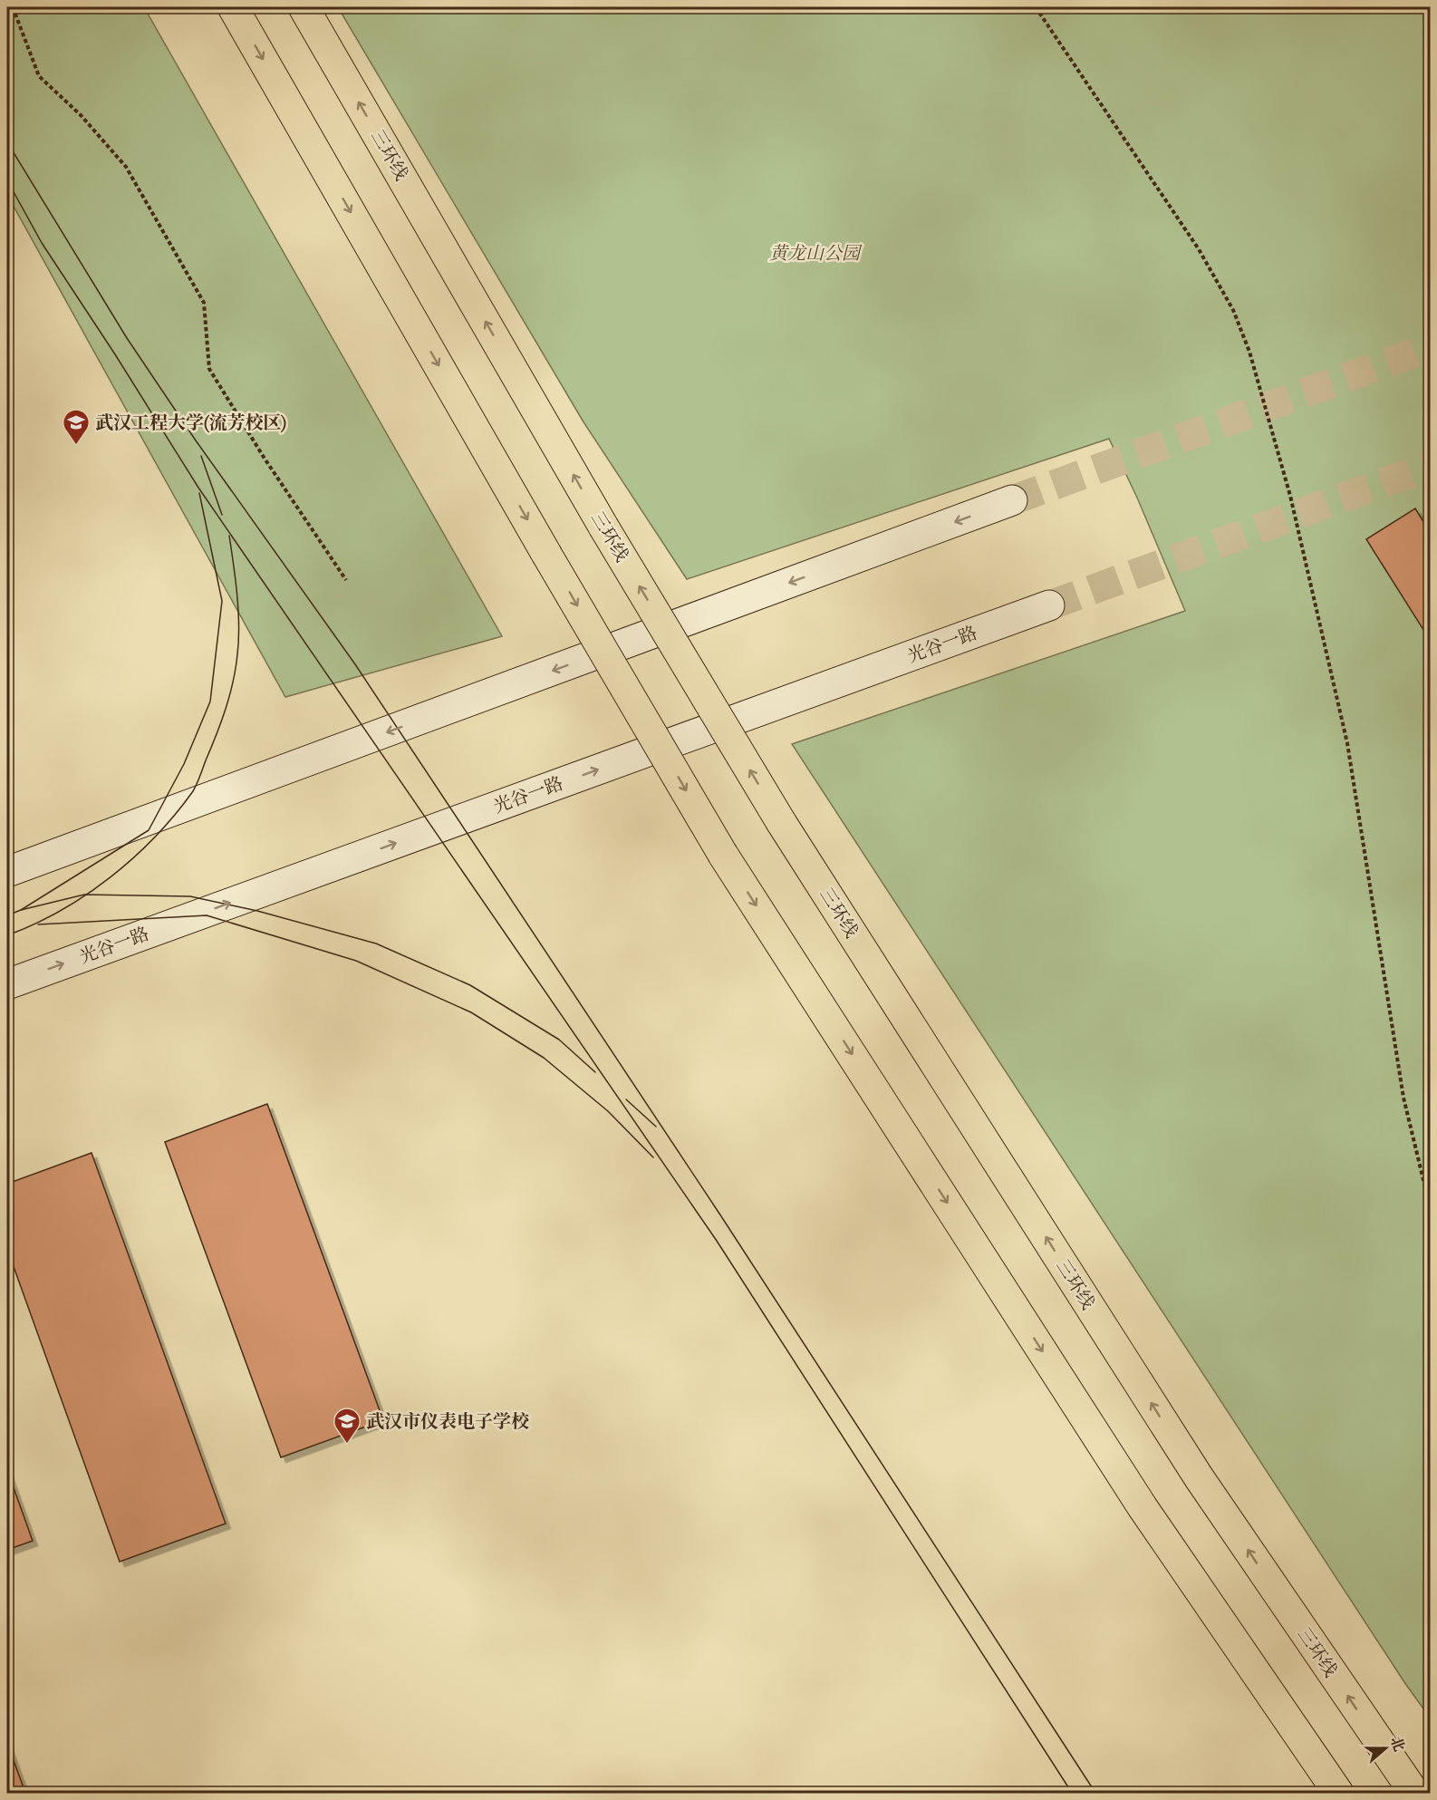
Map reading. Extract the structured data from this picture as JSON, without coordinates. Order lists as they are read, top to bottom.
{
  "streets": {
    "highway": ["三环线"],
    "main road": ["光谷一路"]
  },
  "parks": ["黄龙山公园"],
  "places": {
    "school or university": ["武汉工程大学(流芳校区)", "武汉市仪表电子学校"]
  },
  "north": "right"
}
